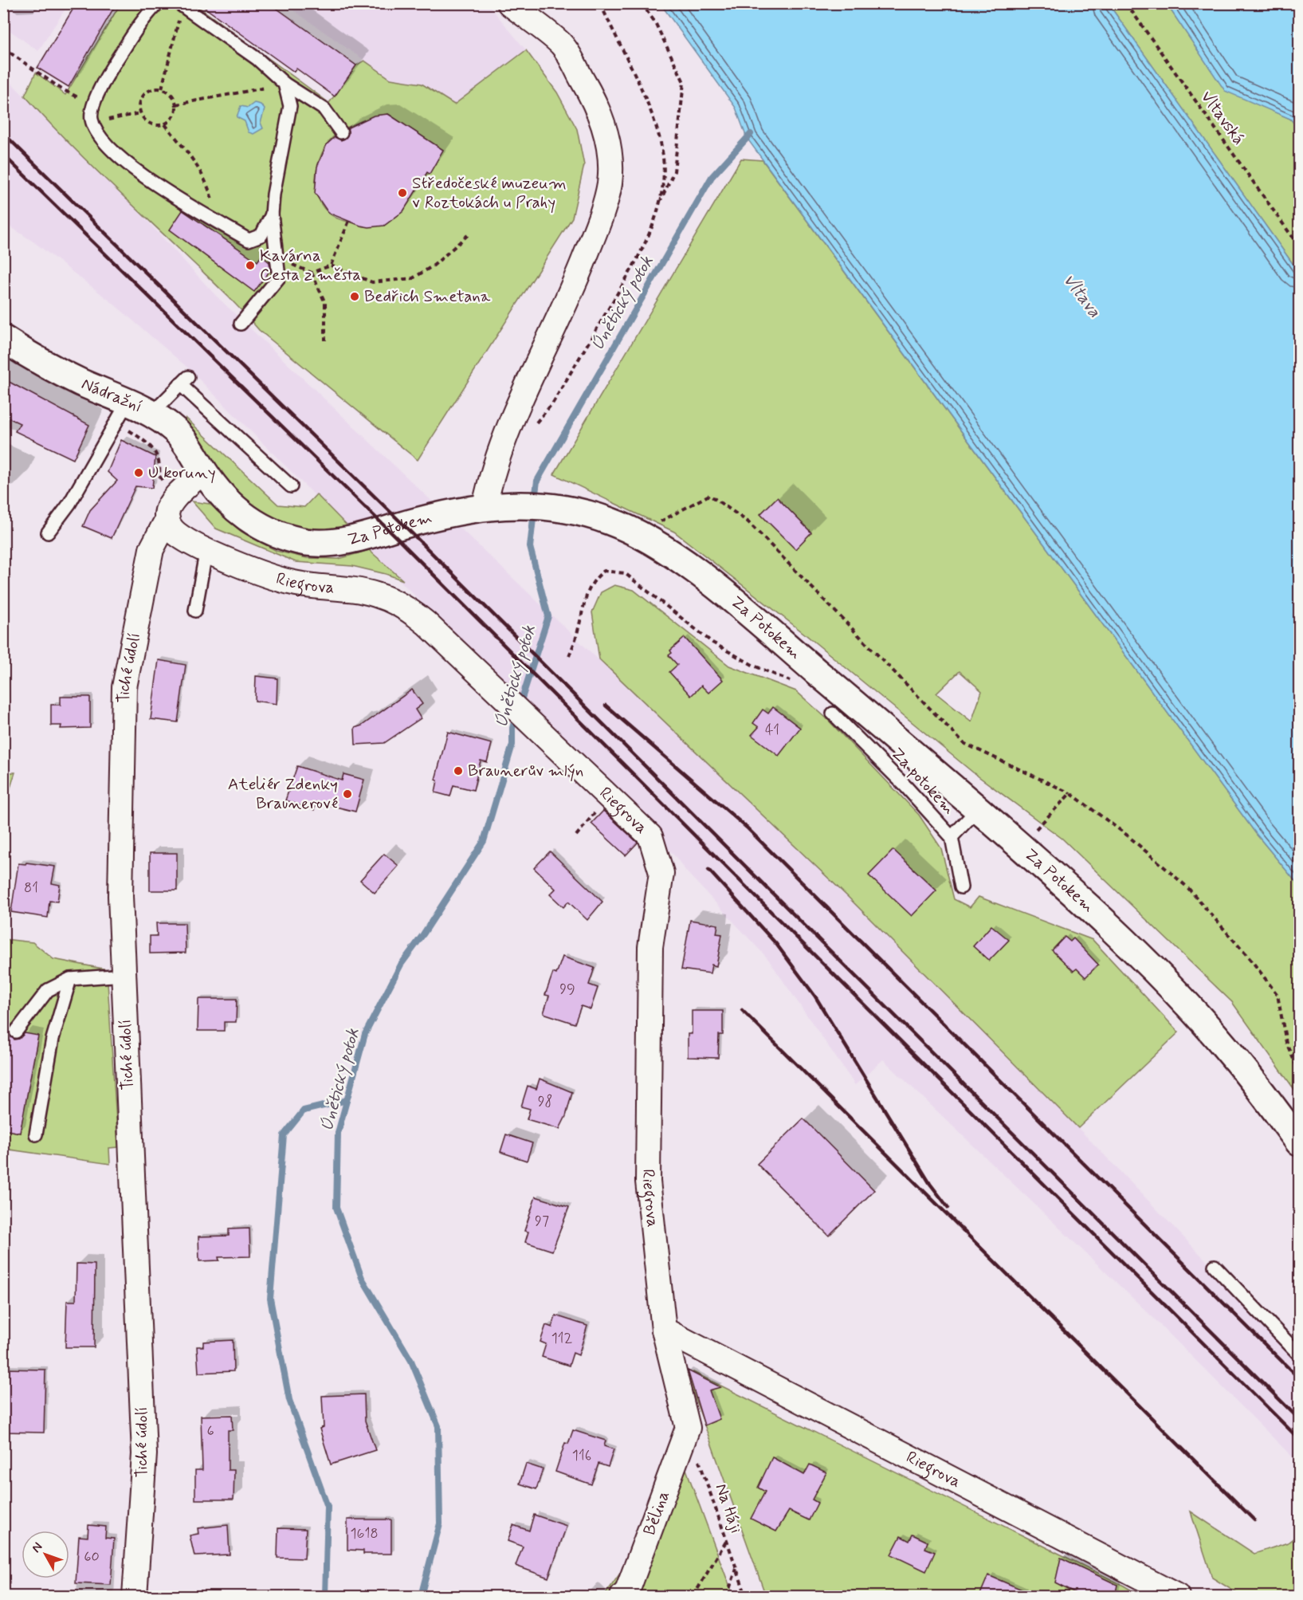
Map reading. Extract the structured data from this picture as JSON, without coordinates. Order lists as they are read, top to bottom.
{
  "streets": {
    "main road": ["Nádražní", "Za Potokem"],
    "street": ["Riegrova", "Tiché údolí", "Bělina"],
    "lane": ["Za potokem"],
    "path": ["Vltavská", "Na Háji"]
  },
  "crossings": [
    ["Nádražní", "Za Potokem"],
    ["Riegrova", "Tiché údolí"],
    ["Riegrova", "Na Háji"],
    ["Riegrova", "Bělina"],
    ["Na Háji", "Bělina"]
  ],
  "water": ["Vltava", "Únětický potok"],
  "places": [
    "Středočeské muzeum v Roztokách u Prahy",
    "Kavárna Cesta z města",
    "Bedřich Smetana",
    "U koruny",
    "Braunerův mlýn",
    "Ateliér Zdenky Braunerové"
  ],
  "house_numbers": [
    "41",
    "81",
    "99",
    "98",
    "97",
    "112",
    "6",
    "116",
    "1618",
    "60"
  ],
  "north": "top left"
}
